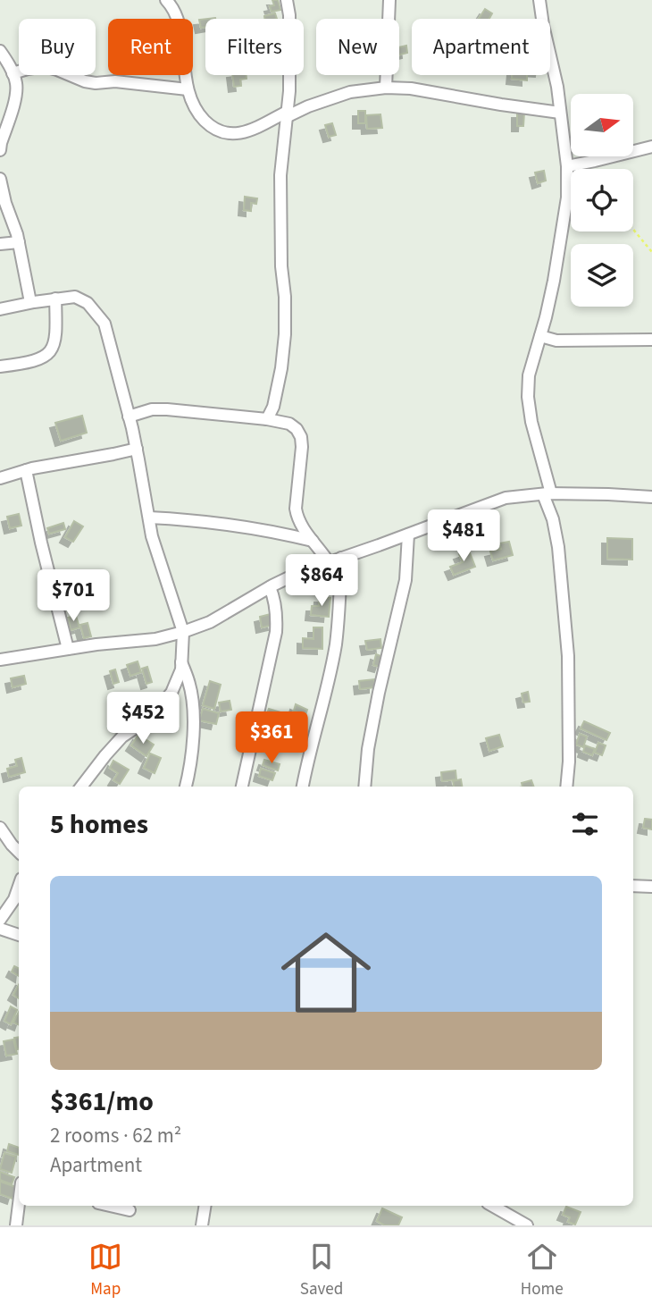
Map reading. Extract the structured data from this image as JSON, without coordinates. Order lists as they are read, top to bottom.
{
  "north": "right",
  "page": {
    "chip": [
      "Buy",
      "Rent",
      "Filters",
      "New",
      "Apartment"
    ],
    "price": [
      "$481",
      "$864",
      "$701",
      "$452",
      "$361"
    ],
    "heading": "5 homes",
    "list": [
      {
        "name": "$361/mo",
        "note": "2 rooms · 62 m² · Apartment"
      }
    ],
    "tabs": ["Map", "Saved", "Home"]
  }
}
